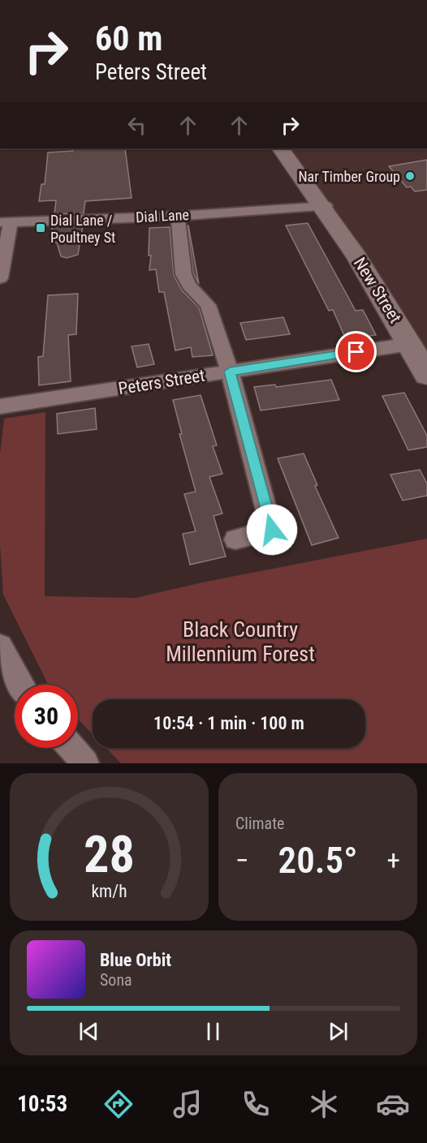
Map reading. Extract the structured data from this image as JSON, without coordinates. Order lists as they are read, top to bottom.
{
  "streets": {
    "street": ["Dial Lane", "New Street", "Peters Street"]
  },
  "crossings": [
    ["Dial Lane", "New Street"],
    ["New Street", "Peters Street"]
  ],
  "parks": ["Black Country Millennium Forest"],
  "places": {
    "other": ["Nar Timber Group"],
    "transit": ["Dial Lane / Poultney St"]
  },
  "page": {
    "turn": ["60 m", "Peters Street"],
    "limit": "30",
    "trip": "10:54 · 1 min · 100 m",
    "tile": "Climate",
    "heat": ["−", "20.5°", "+"],
    "song": ["Blue Orbit", "Sona"],
    "tabs": "10:53",
    "gauge": ["28", "km/h"]
  }
}
